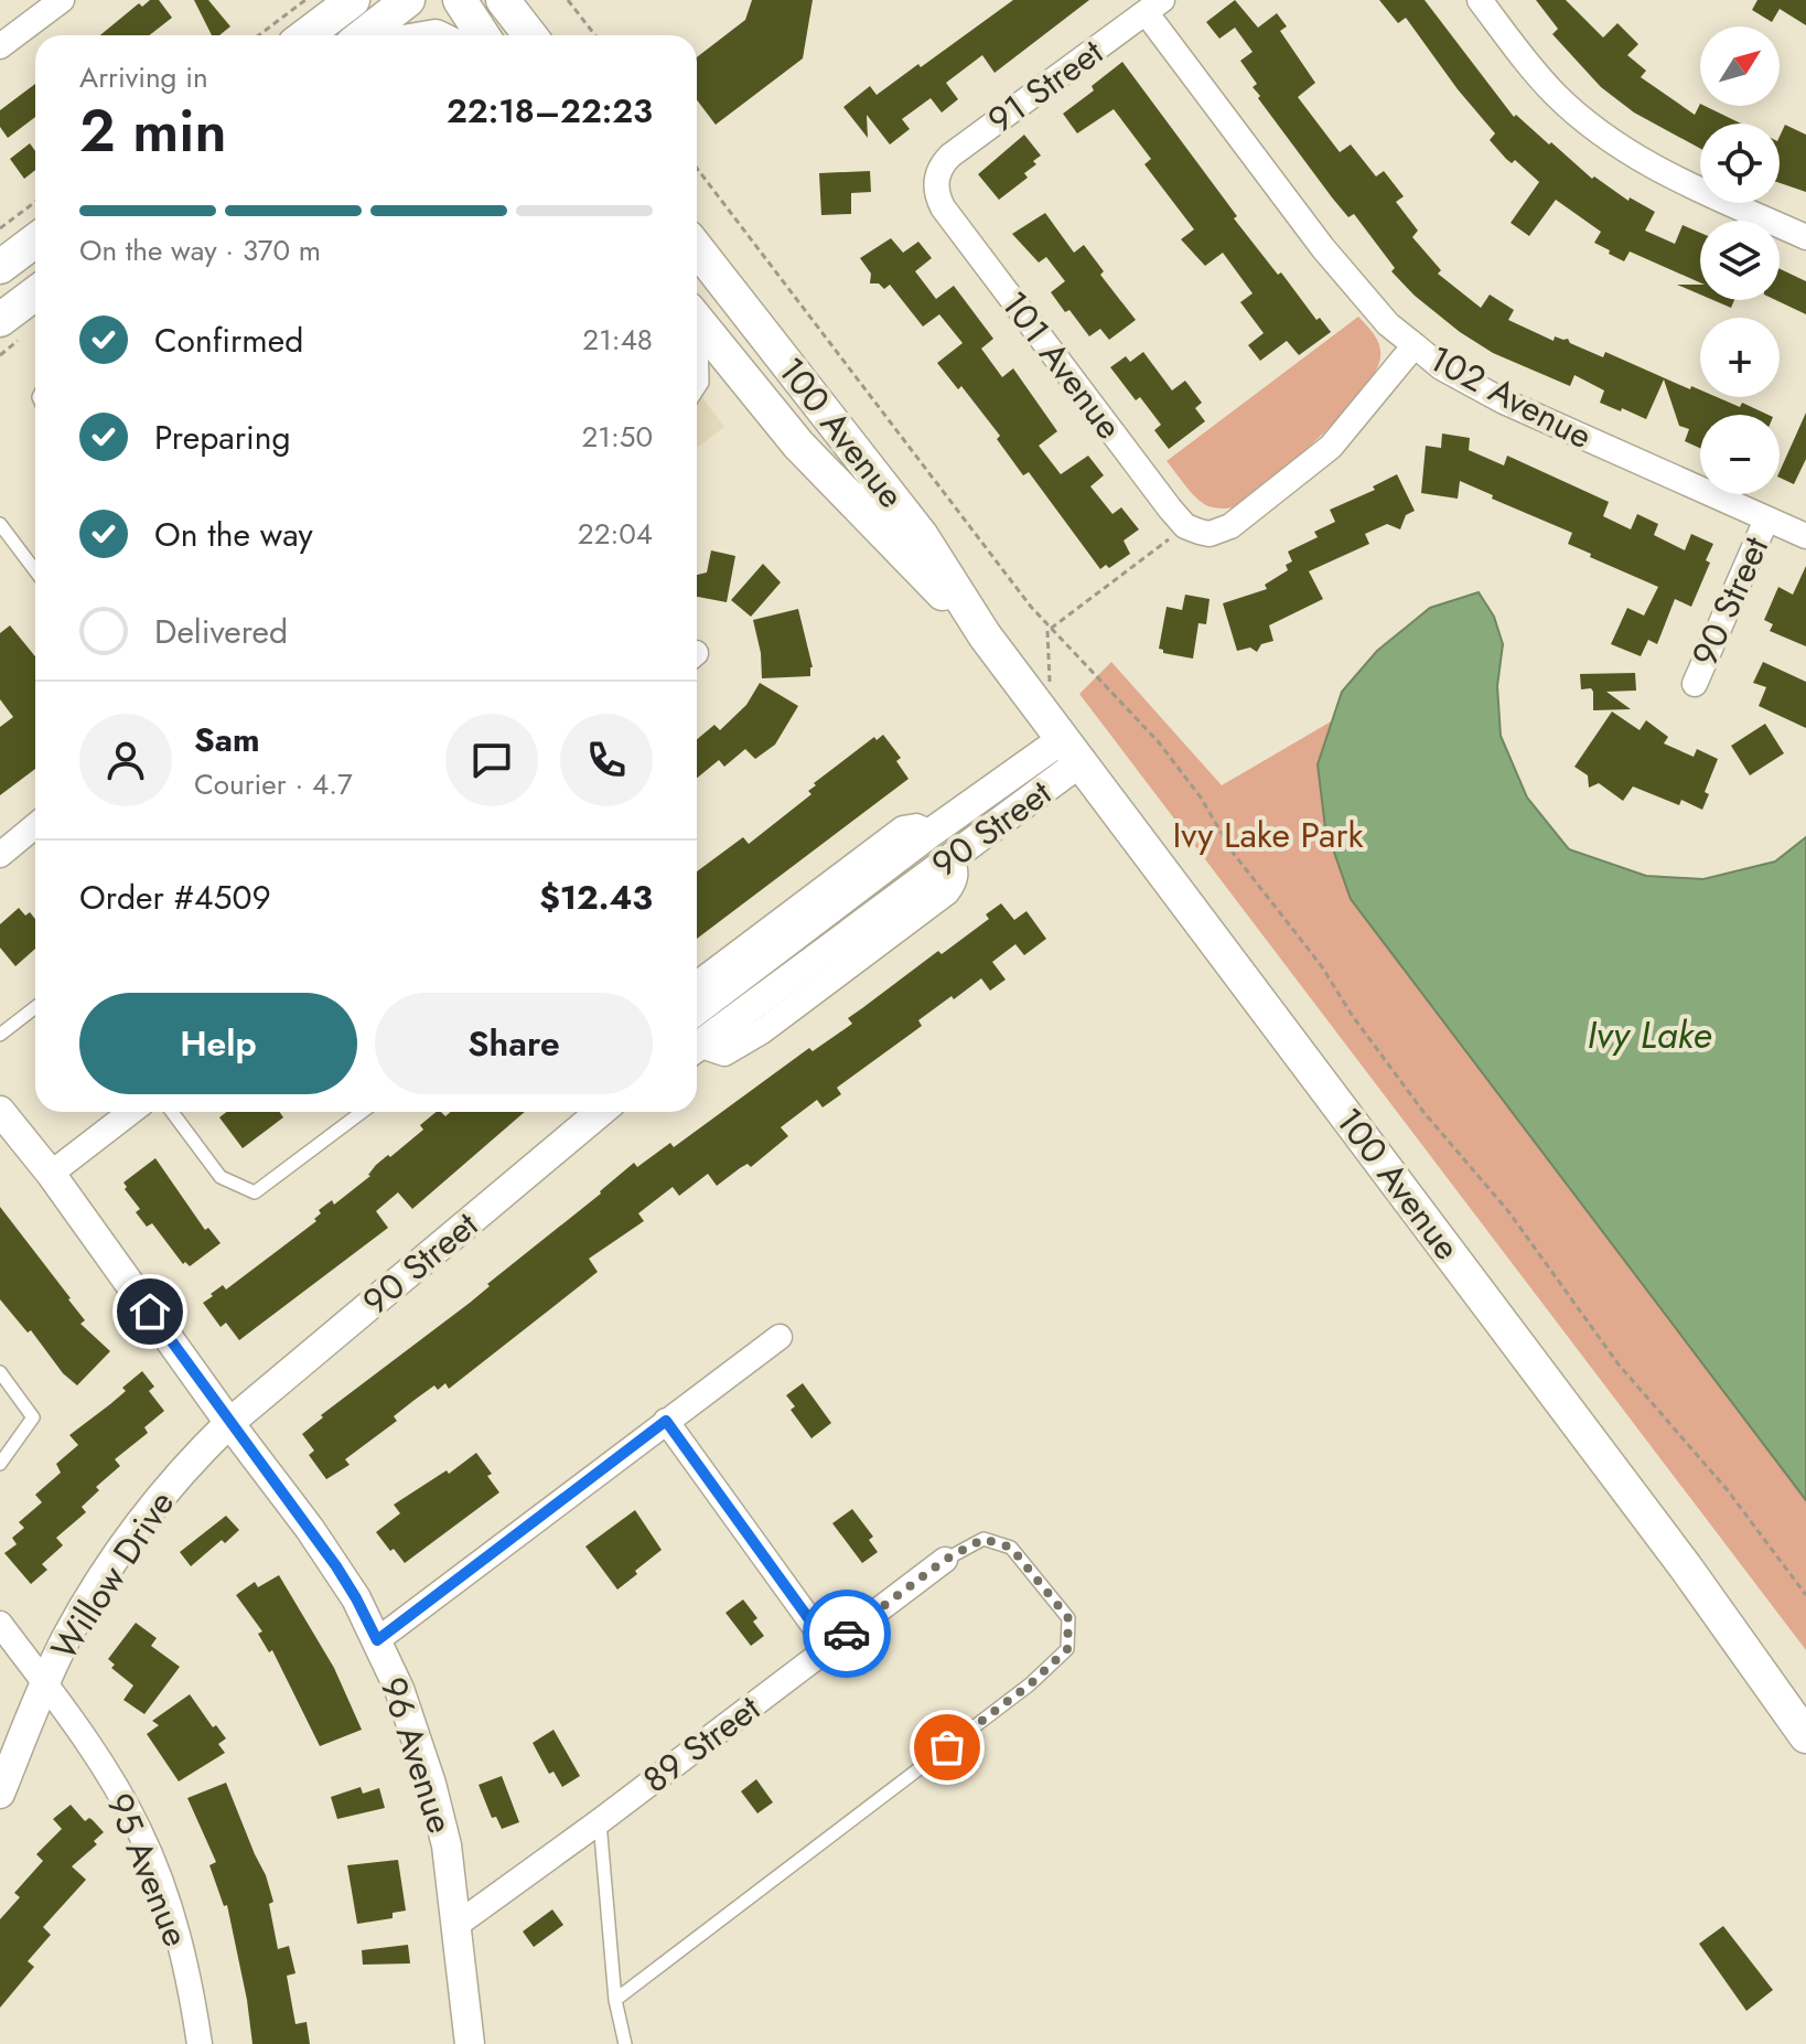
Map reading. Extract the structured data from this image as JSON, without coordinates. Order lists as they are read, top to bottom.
{
  "streets": {
    "main road": ["100 Avenue"],
    "street": [
      "91 Street",
      "101 Avenue",
      "102 Avenue",
      "90 Street",
      "Willow Drive",
      "89 Street",
      "96 Avenue",
      "95 Avenue"
    ]
  },
  "crossings": [
    ["91 Street", "101 Avenue"],
    ["91 Street", "102 Avenue"],
    ["102 Avenue", "90 Street"],
    ["100 Avenue", "90 Street"],
    ["90 Street", "Willow Drive"],
    ["90 Street", "96 Avenue"],
    ["Willow Drive", "96 Avenue"],
    ["Willow Drive", "95 Avenue"],
    ["89 Street", "96 Avenue"]
  ],
  "water": ["Ivy Lake"],
  "parks": ["Ivy Lake Park"],
  "north": "top right",
  "page": {
    "map_buttons": ["+", "−"],
    "heading": ["2 min", "Arriving in", "22:18–22:23"],
    "panel": [
      "Sam",
      "Courier · 4.7",
      "Order #4509",
      "$12.43"
    ],
    "bar": "On the way · 370 m",
    "list": [
      ["Confirmed", "21:48"],
      ["Preparing", "21:50"],
      ["On the way", "22:04"],
      "Delivered"
    ],
    "buttons": ["Help", "Share"]
  }
}
